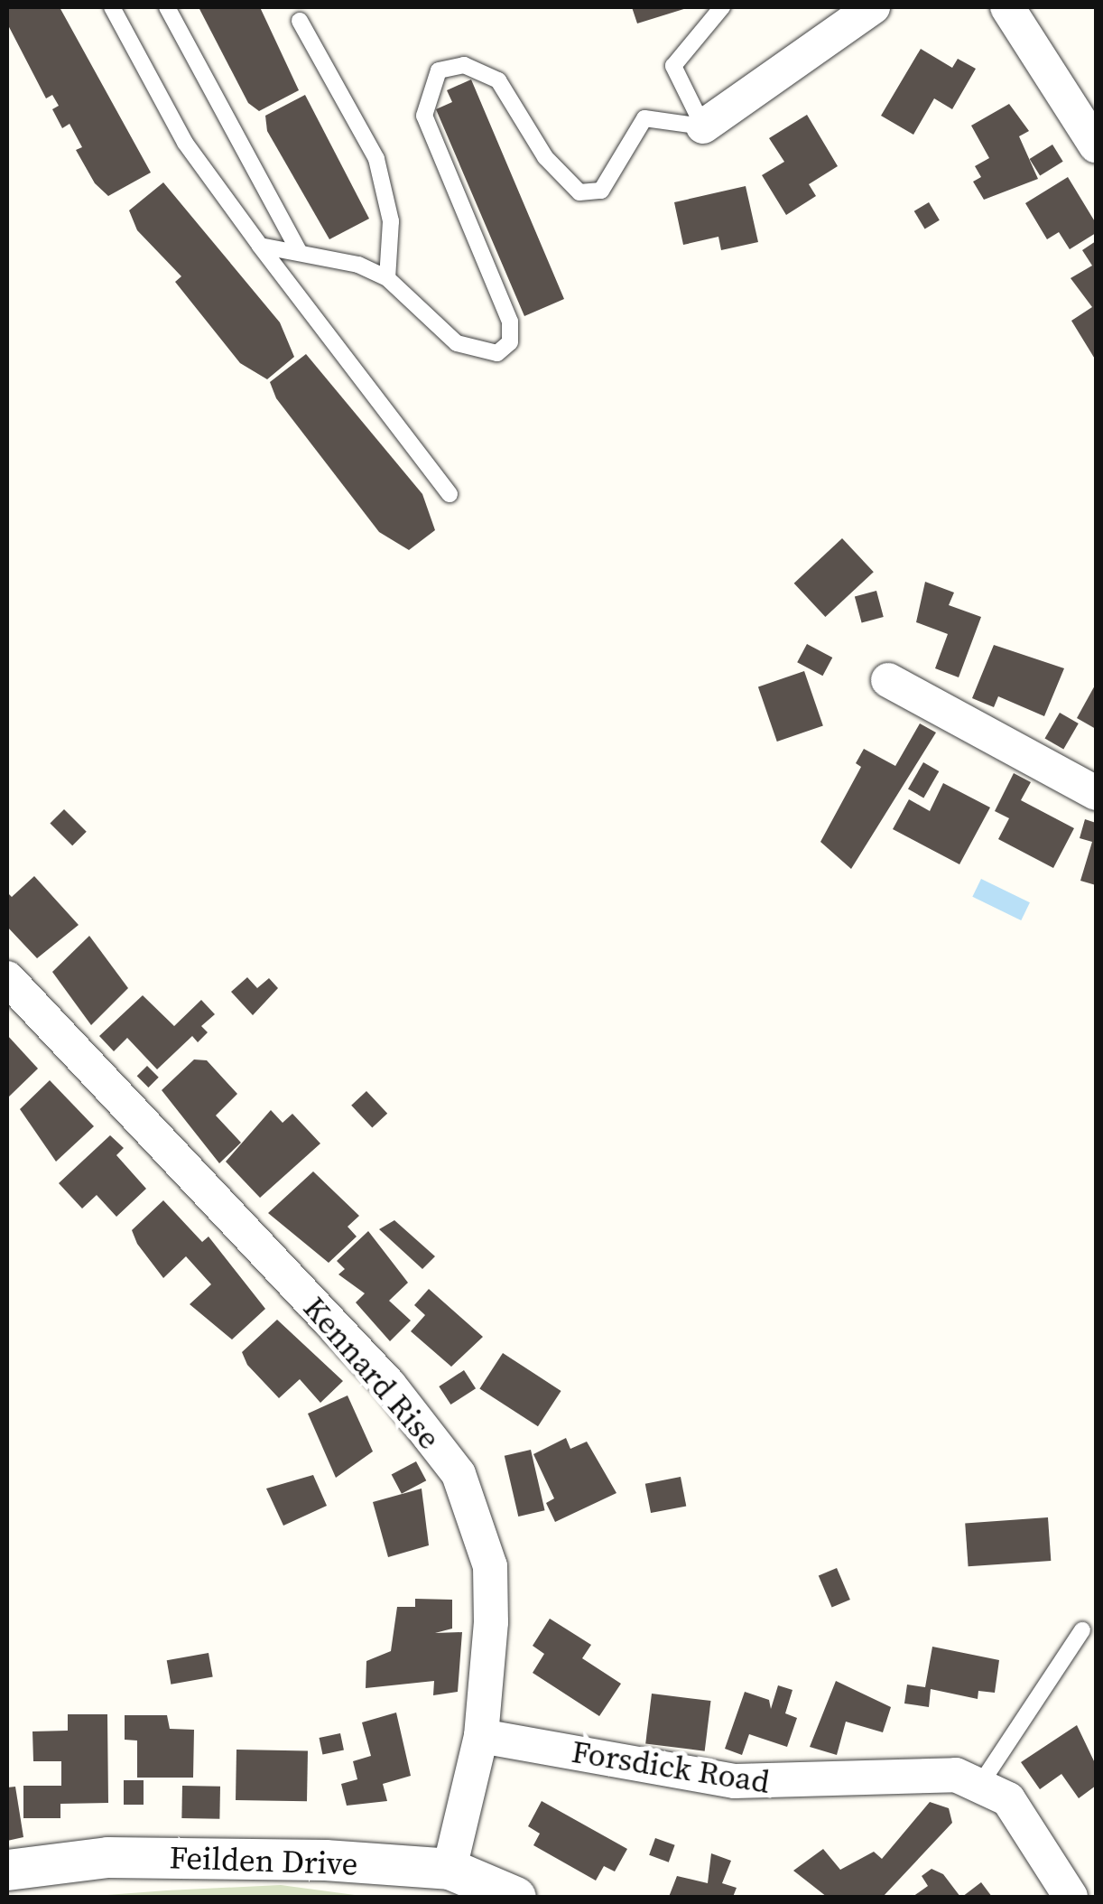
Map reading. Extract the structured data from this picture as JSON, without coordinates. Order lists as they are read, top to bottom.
{
  "streets": {
    "street": ["Kennard Rise", "Forsdick Road", "Feilden Drive"]
  },
  "crossings": [
    ["Kennard Rise", "Forsdick Road"],
    ["Kennard Rise", "Feilden Drive"]
  ]
}
